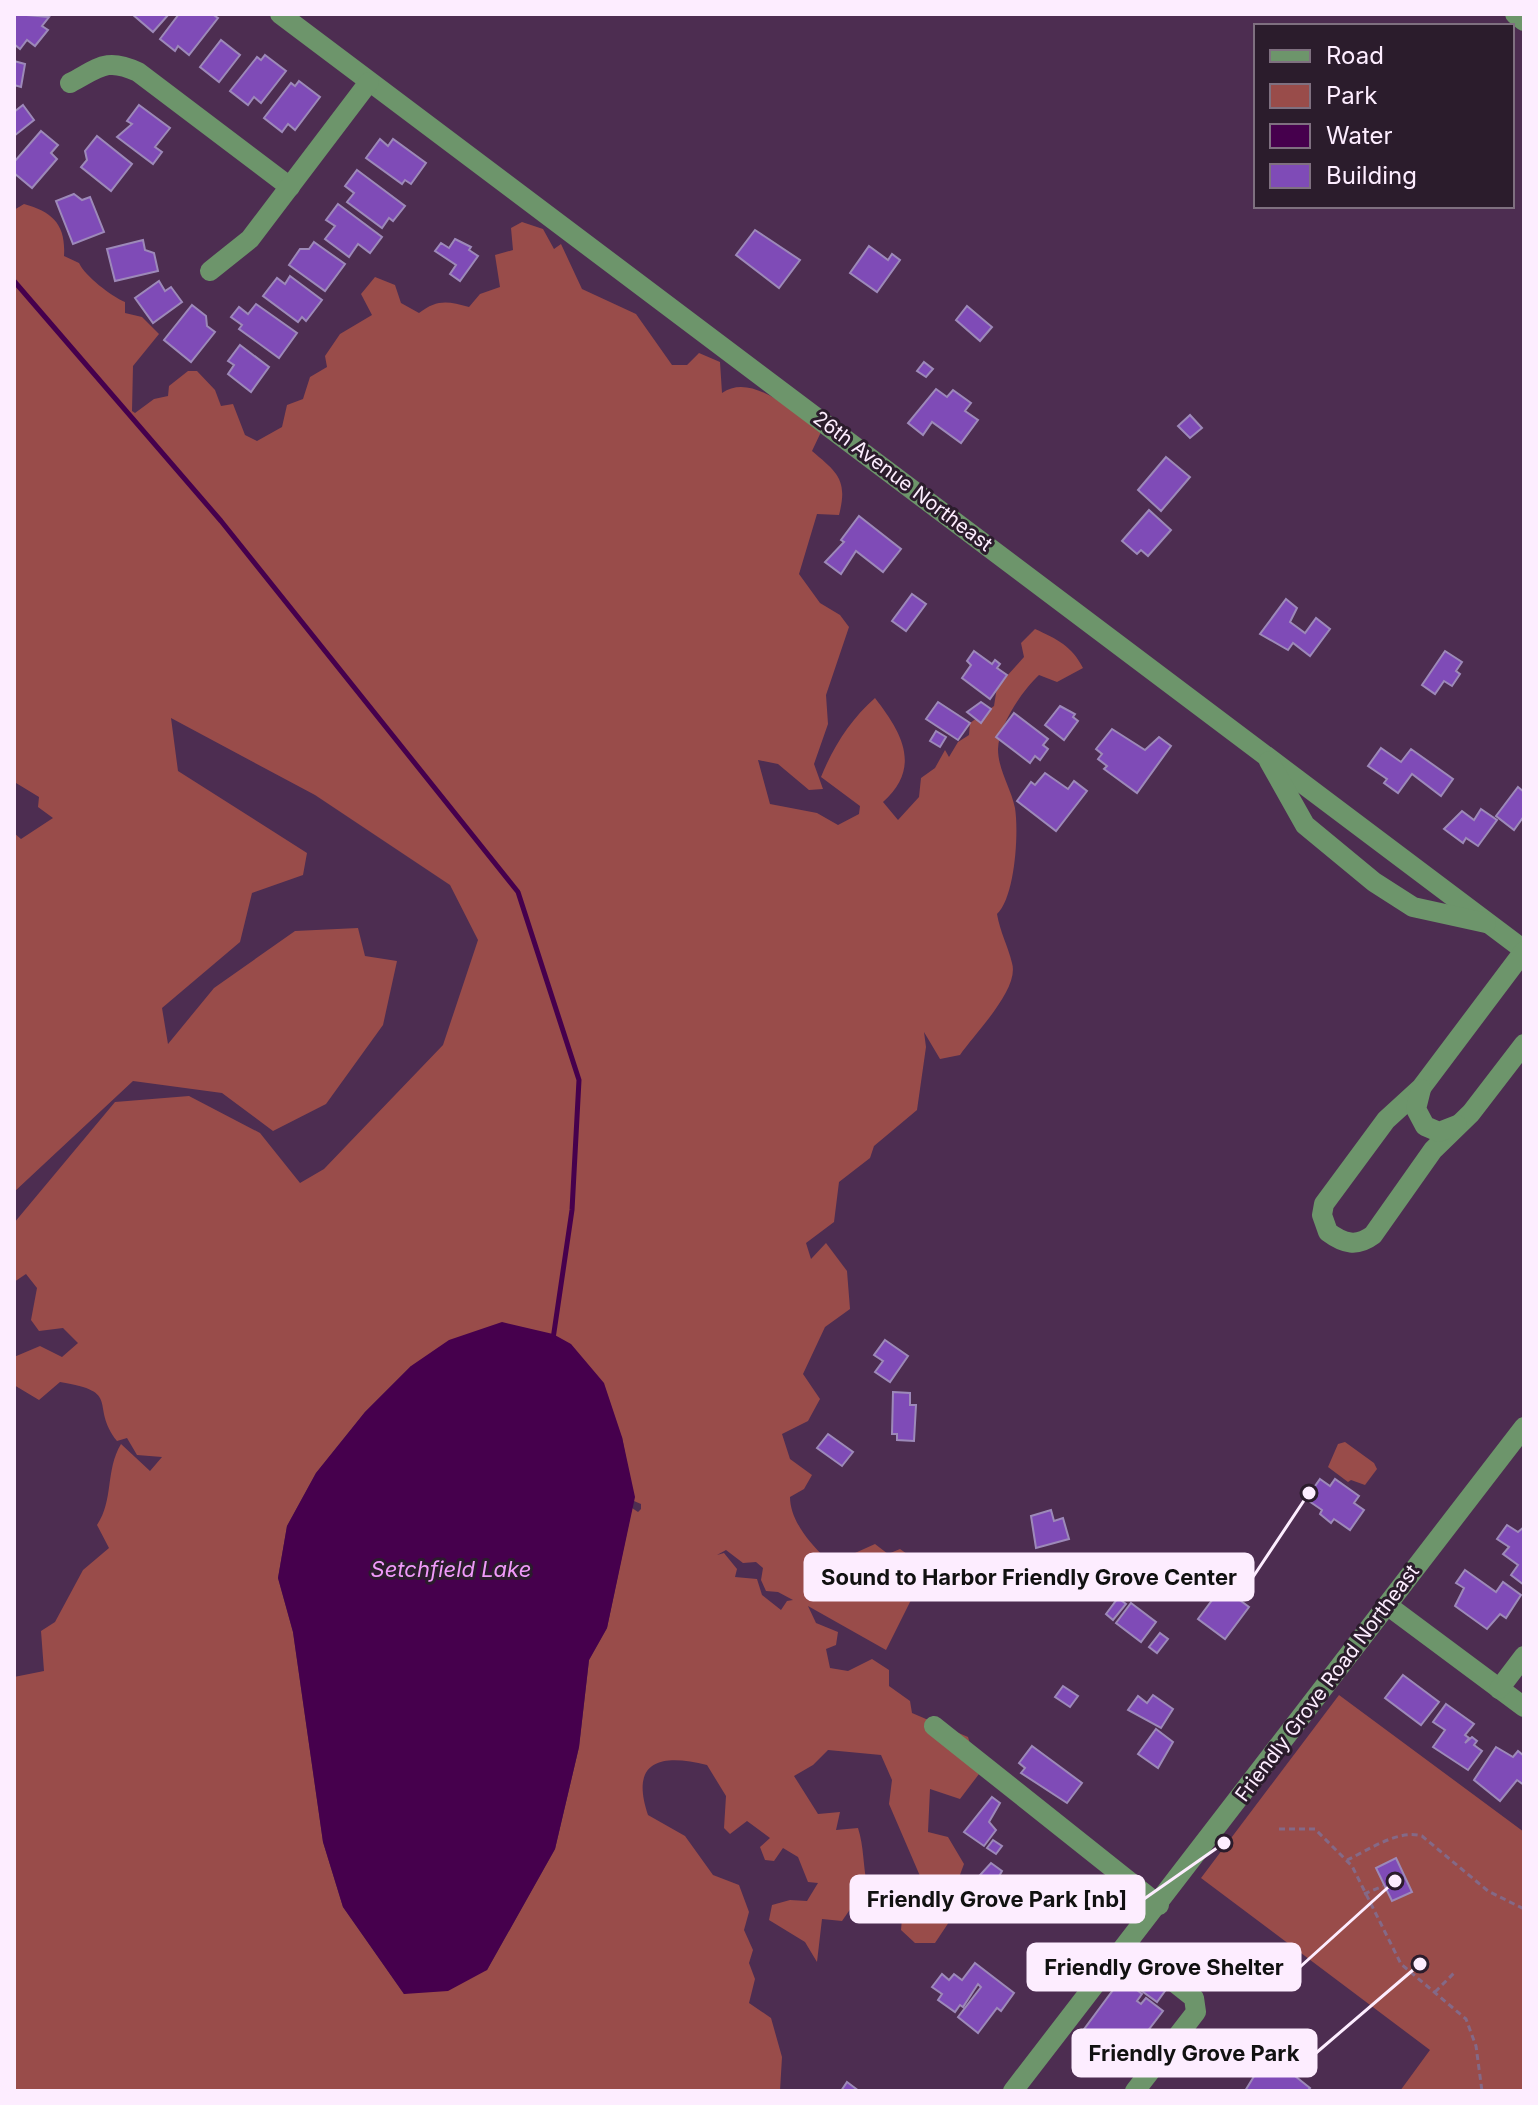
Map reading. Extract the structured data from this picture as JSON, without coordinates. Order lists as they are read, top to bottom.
{
  "streets": {
    "street": ["26th Avenue Northeast", "Friendly Grove Road Northeast"]
  },
  "water": ["Setchfield Lake"],
  "places": [
    "Sound to Harbor Friendly Grove Center",
    "Friendly Grove Park [nb]",
    "Friendly Grove Shelter",
    "Friendly Grove Park"
  ],
  "legend": [
    "Road",
    "Park",
    "Water",
    "Building"
  ]
}
